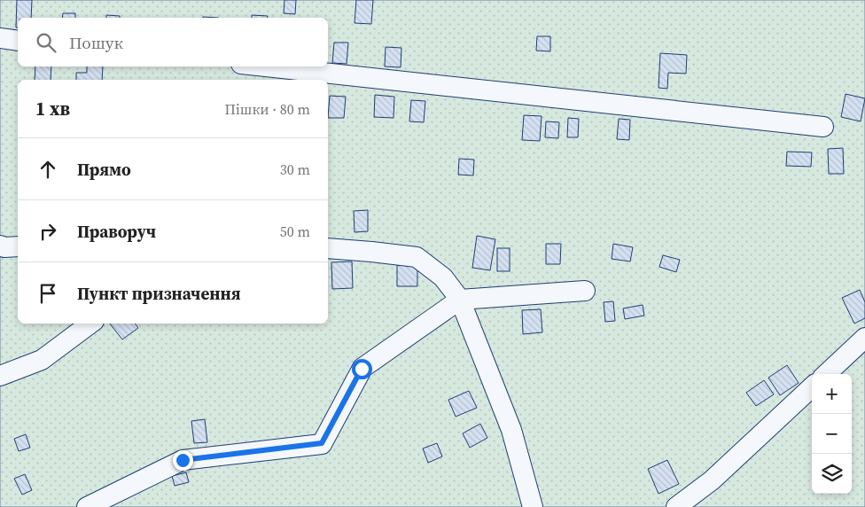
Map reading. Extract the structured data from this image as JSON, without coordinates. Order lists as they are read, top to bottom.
{
  "page": {
    "search": "Пошук",
    "heading": ["1 хв", "Пішки · 80 m"],
    "list": [
      ["Прямо", "30 m"],
      ["Праворуч", "50 m"],
      "Пункт призначення"
    ],
    "map_buttons": ["+", "−"]
  }
}
